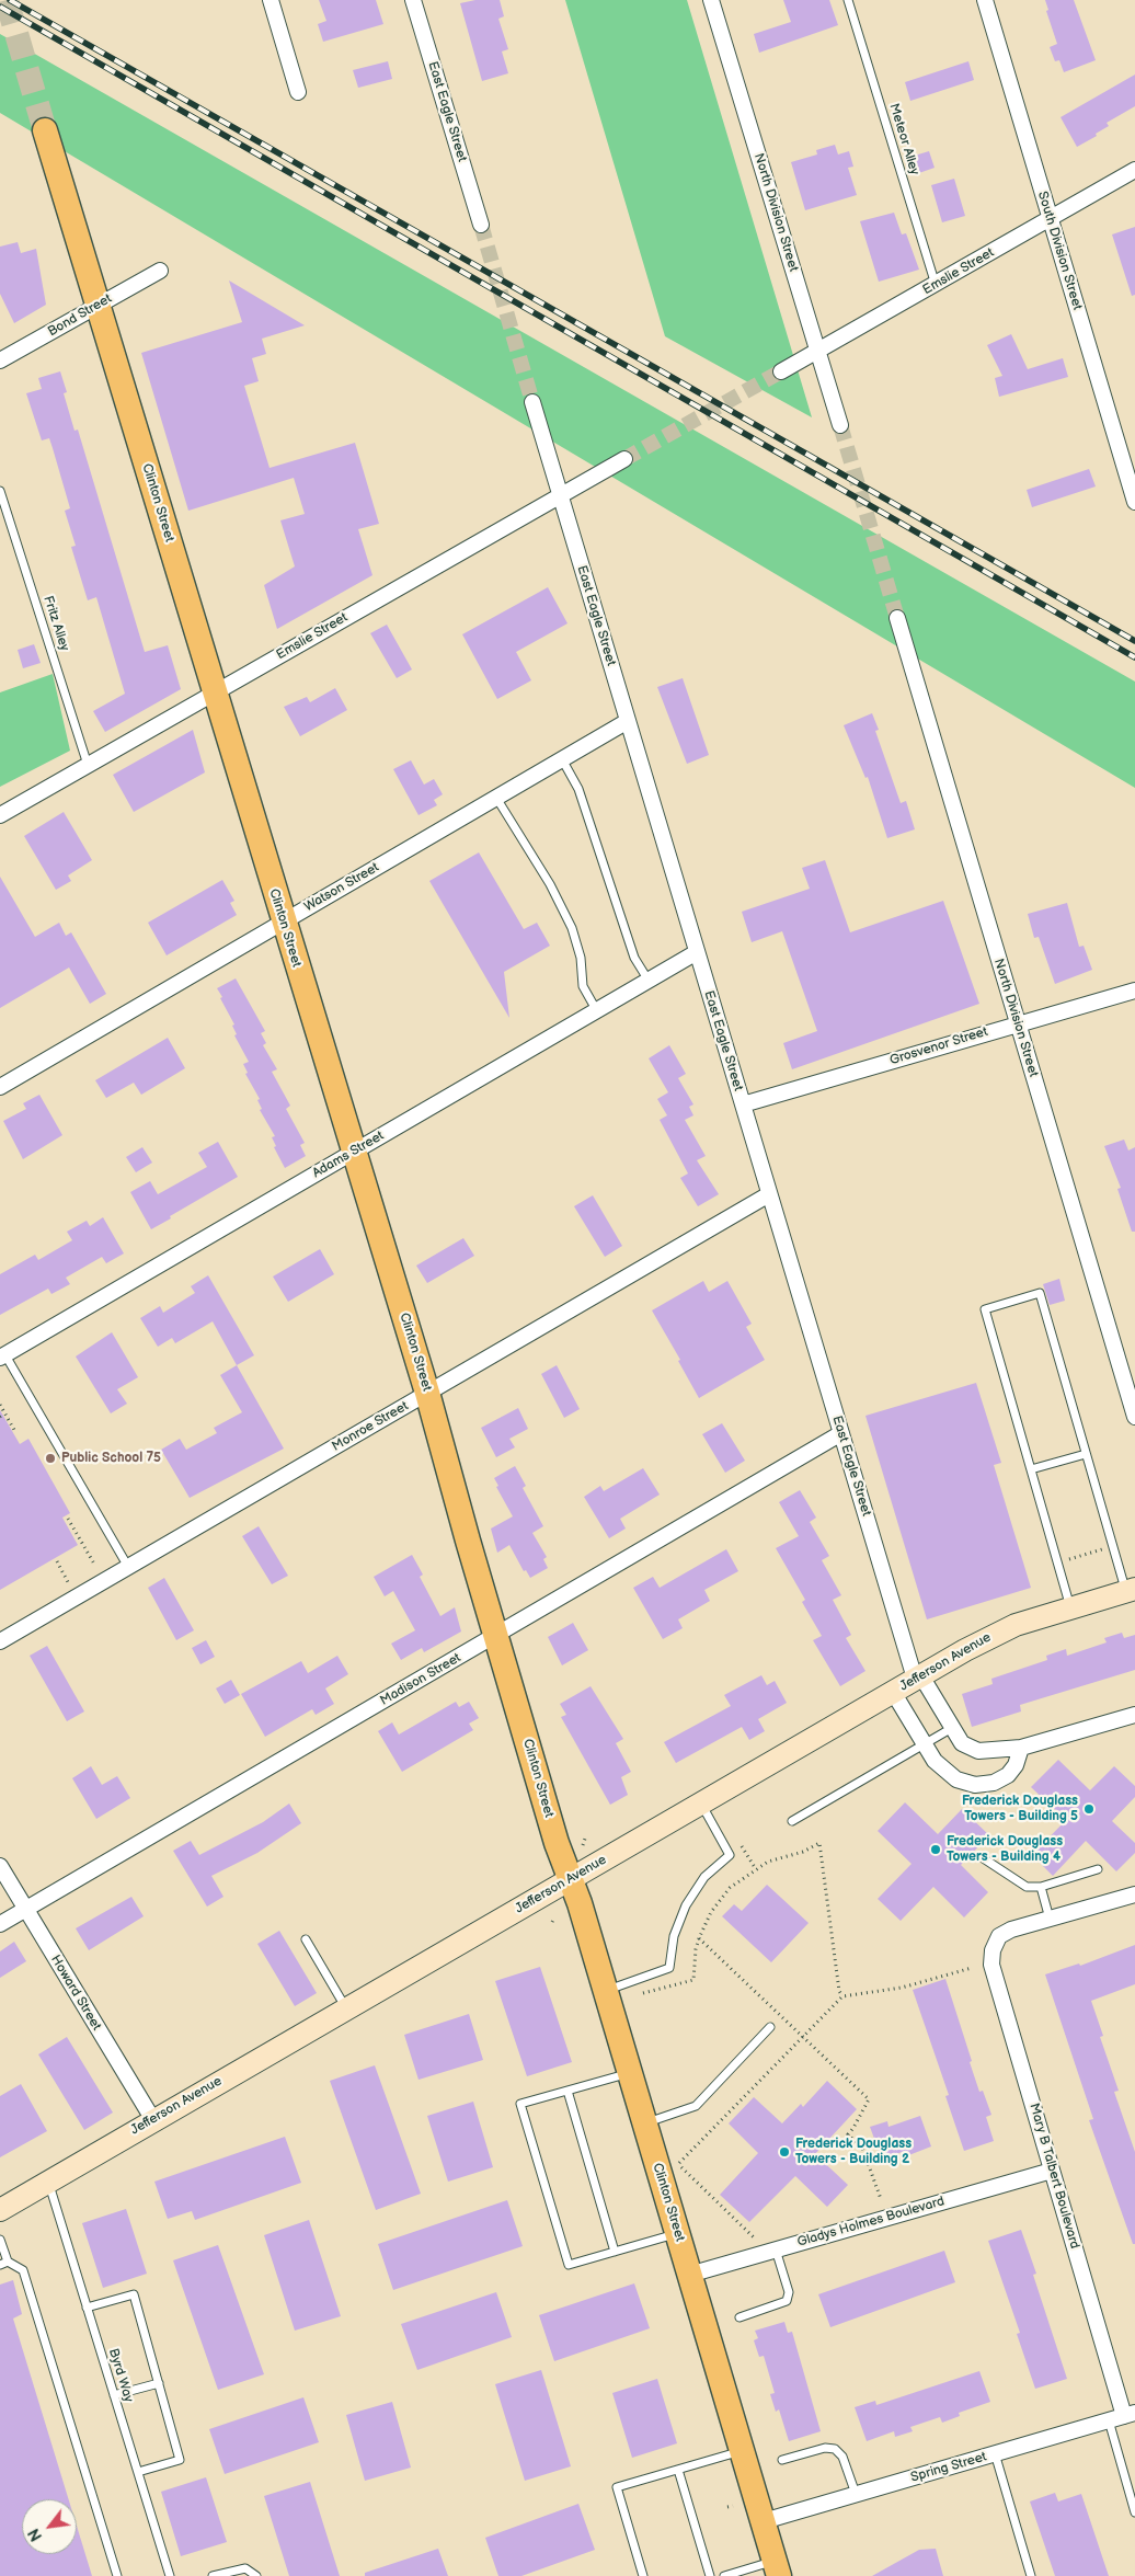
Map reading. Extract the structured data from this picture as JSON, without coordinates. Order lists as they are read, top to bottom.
{
  "streets": {
    "main road": ["Clinton Street"],
    "street": [
      "East Eagle Street",
      "North Division Street",
      "South Division Street",
      "Emslie Street",
      "Bond Street",
      "Watson Street",
      "Grosvenor Street",
      "Adams Street",
      "Monroe Street",
      "Jefferson Avenue",
      "Madison Street",
      "Howard Street",
      "Mary B Talbert Boulevard",
      "Gladys Holmes Boulevard",
      "Spring Street"
    ],
    "lane": ["Meteor Alley", "Fritz Alley", "Byrd Way"]
  },
  "crossings": [
    ["East Eagle Street", "Emslie Street"],
    ["East Eagle Street", "Watson Street"],
    ["East Eagle Street", "Grosvenor Street"],
    ["East Eagle Street", "Adams Street"],
    ["East Eagle Street", "Monroe Street"],
    ["East Eagle Street", "Jefferson Avenue"],
    ["East Eagle Street", "Madison Street"],
    ["Meteor Alley", "Emslie Street"],
    ["North Division Street", "Emslie Street"],
    ["North Division Street", "Grosvenor Street"],
    ["South Division Street", "Emslie Street"],
    ["Emslie Street", "Clinton Street"],
    ["Emslie Street", "Fritz Alley"],
    ["Bond Street", "Clinton Street"],
    ["Clinton Street", "Watson Street"],
    ["Clinton Street", "Adams Street"],
    ["Clinton Street", "Monroe Street"],
    ["Clinton Street", "Jefferson Avenue"],
    ["Clinton Street", "Madison Street"],
    ["Clinton Street", "Gladys Holmes Boulevard"],
    ["Clinton Street", "Spring Street"],
    ["Jefferson Avenue", "Howard Street"],
    ["Jefferson Avenue", "Byrd Way"],
    ["Madison Street", "Howard Street"],
    ["Mary B Talbert Boulevard", "Gladys Holmes Boulevard"],
    ["Mary B Talbert Boulevard", "Spring Street"]
  ],
  "places": [
    "Public School 75",
    "Frederick Douglass Towers - Building 5",
    "Frederick Douglass Towers - Building 4",
    "Frederick Douglass Towers - Building 2"
  ],
  "north": "bottom left"
}
